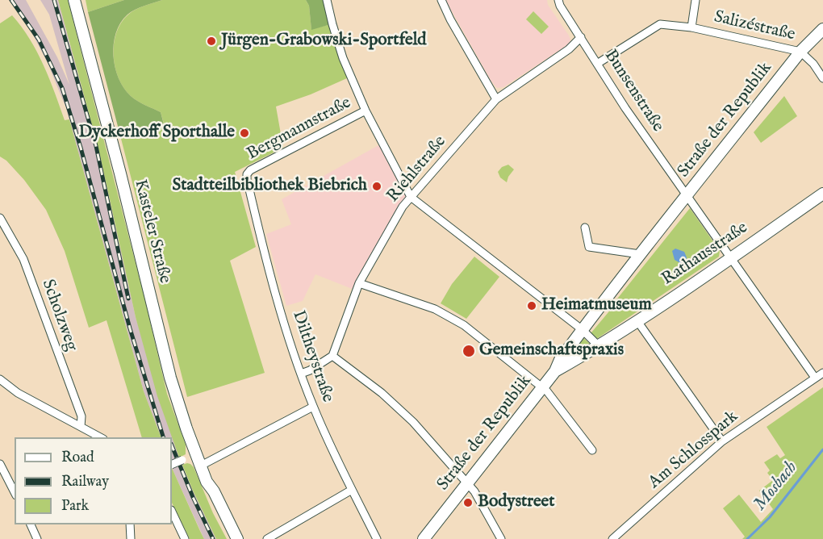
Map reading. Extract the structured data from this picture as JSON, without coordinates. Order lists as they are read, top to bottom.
{
  "streets": {
    "street": [
      "Salizéstraße",
      "Bunsenstraße",
      "Straße der Republik",
      "Bergmannstraße",
      "Riehlstraße",
      "Kasteler Straße",
      "Rathausstraße",
      "Scholzweg",
      "Diltheystraße",
      "Am Schlosspark"
    ]
  },
  "crossings": [
    ["Salizéstraße", "Bunsenstraße"],
    ["Salizéstraße", "Straße der Republik"],
    ["Bunsenstraße", "Straße der Republik"],
    ["Bunsenstraße", "Riehlstraße"],
    ["Bunsenstraße", "Rathausstraße"],
    ["Bunsenstraße", "Am Schlosspark"],
    ["Straße der Republik", "Rathausstraße"],
    ["Bergmannstraße", "Diltheystraße"]
  ],
  "water": ["Mosbach"],
  "places": [
    "Jürgen-Grabowski-Sportfeld",
    "Dyckerhoff Sporthalle",
    "Stadtteilbibliothek Biebrich",
    "Heimatmuseum",
    "Gemeinschaftspraxis",
    "Bodystreet"
  ],
  "legend": ["Road", "Railway", "Park"]
}
